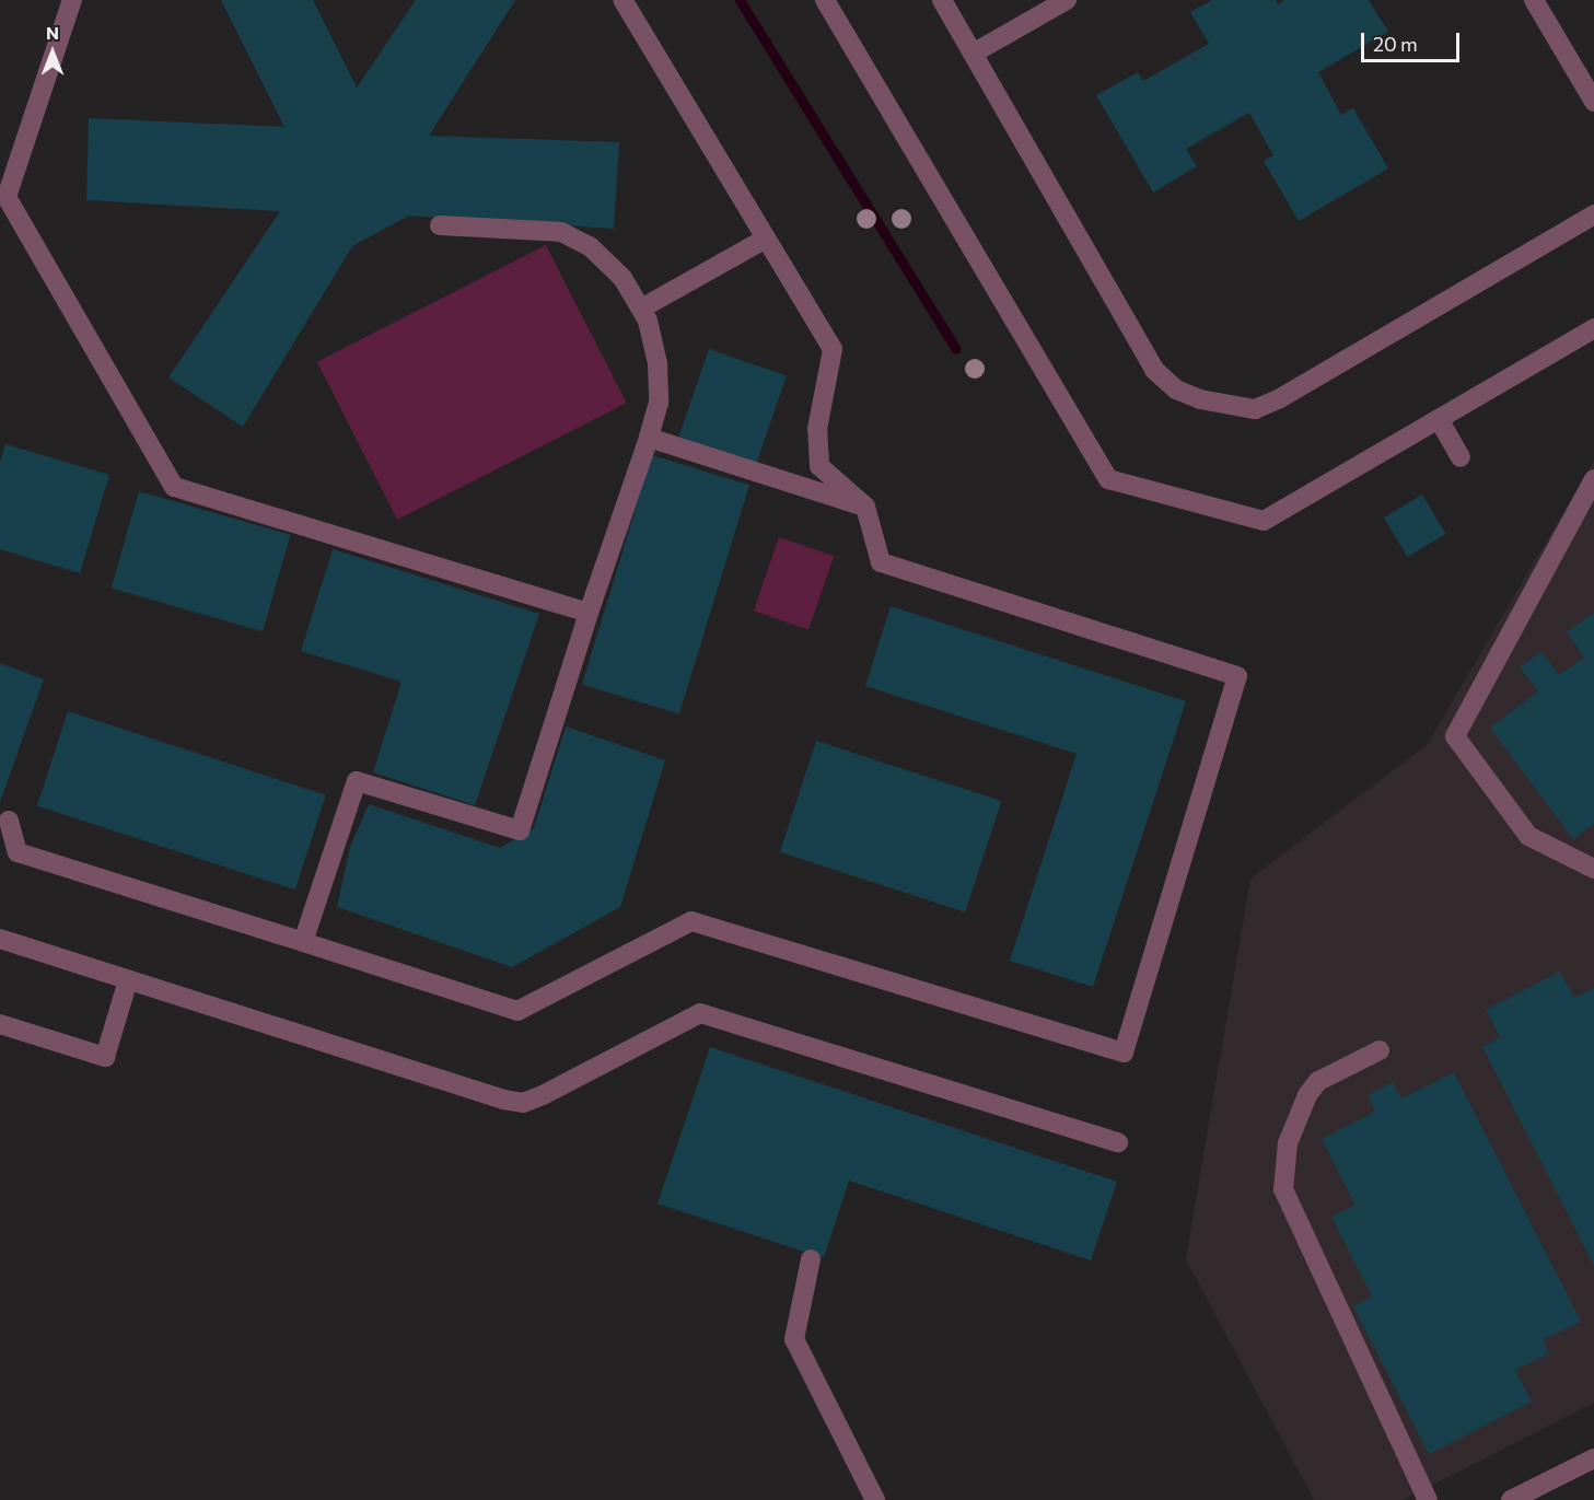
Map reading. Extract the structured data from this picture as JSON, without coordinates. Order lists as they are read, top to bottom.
{
  "scale_bar": "20 m",
  "north": "top"
}
